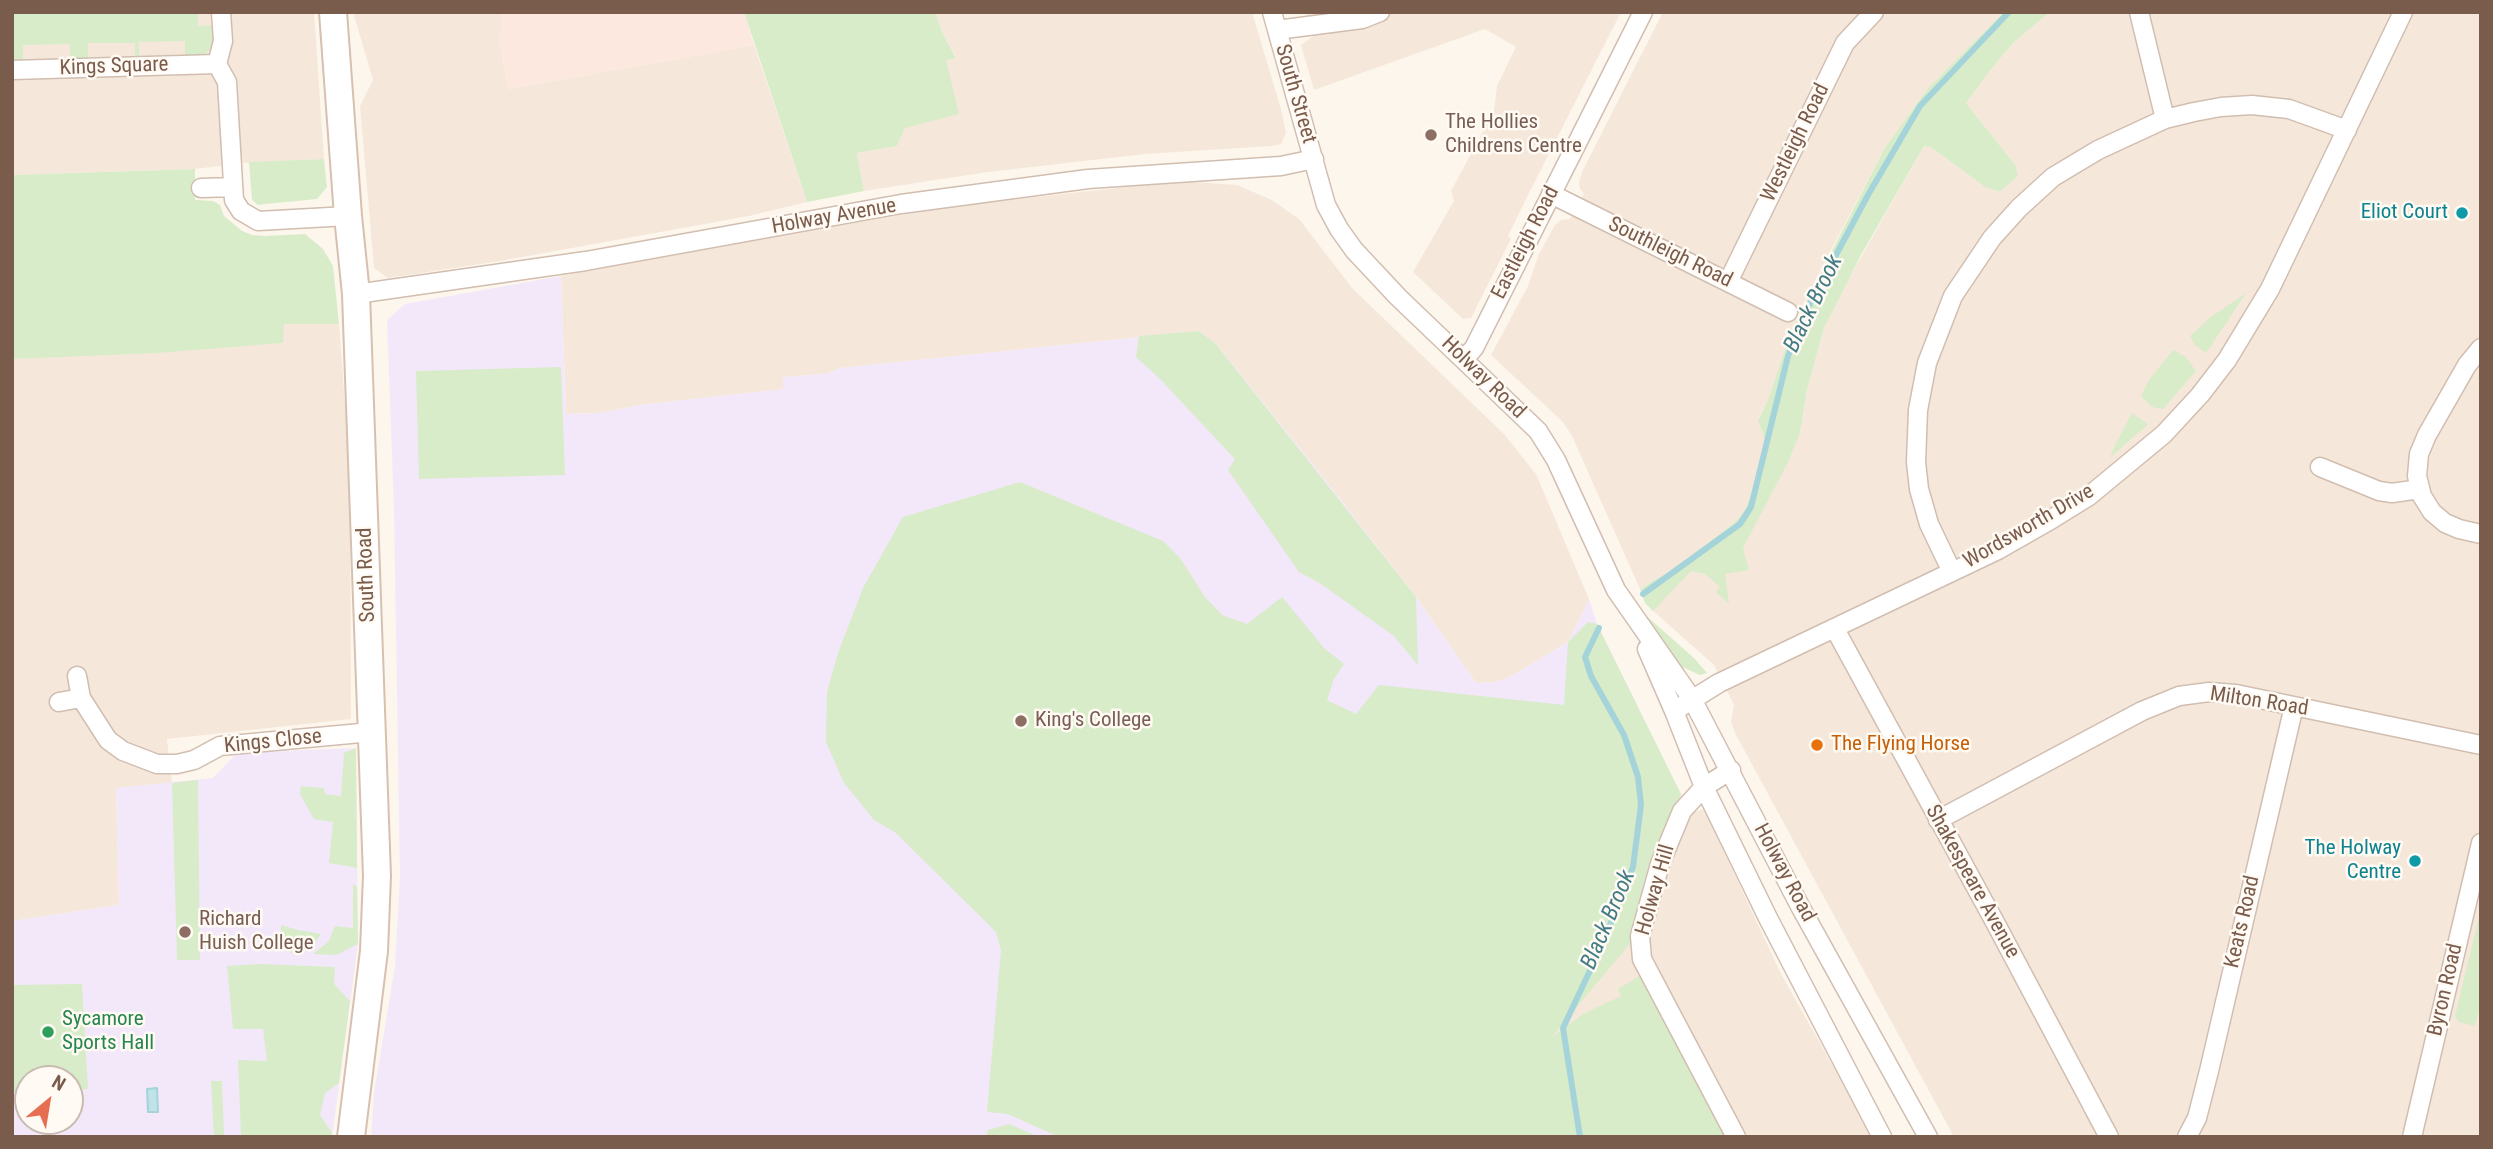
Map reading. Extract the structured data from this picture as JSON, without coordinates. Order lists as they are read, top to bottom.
{
  "streets": {
    "main road": ["South Road"],
    "street": [
      "Kings Square",
      "South Street",
      "Westleigh Road",
      "Holway Avenue",
      "Eastleigh Road",
      "Southleigh Road",
      "Holway Road",
      "Wordsworth Drive",
      "Milton Road",
      "Kings Close",
      "Shakespeare Avenue",
      "Holway Hill",
      "Keats Road",
      "Byron Road"
    ]
  },
  "crossings": [
    ["South Street", "Holway Avenue"],
    ["South Street", "Holway Road"],
    ["Westleigh Road", "Southleigh Road"],
    ["Holway Avenue", "Holway Road"],
    ["Holway Avenue", "South Road"],
    ["Eastleigh Road", "Southleigh Road"],
    ["Eastleigh Road", "Holway Road"],
    ["Holway Road", "Wordsworth Drive"],
    ["Holway Road", "Holway Hill"],
    ["Wordsworth Drive", "Shakespeare Avenue"],
    ["South Road", "Kings Close"],
    ["Milton Road", "Shakespeare Avenue"],
    ["Milton Road", "Keats Road"]
  ],
  "water": ["Black Brook"],
  "places": [
    "The Hollies Childrens Centre",
    "Eliot Court",
    "King's College",
    "The Flying Horse",
    "The Holway Centre",
    "Richard Huish College",
    "Sycamore Sports Hall"
  ],
  "north": "top right"
}
